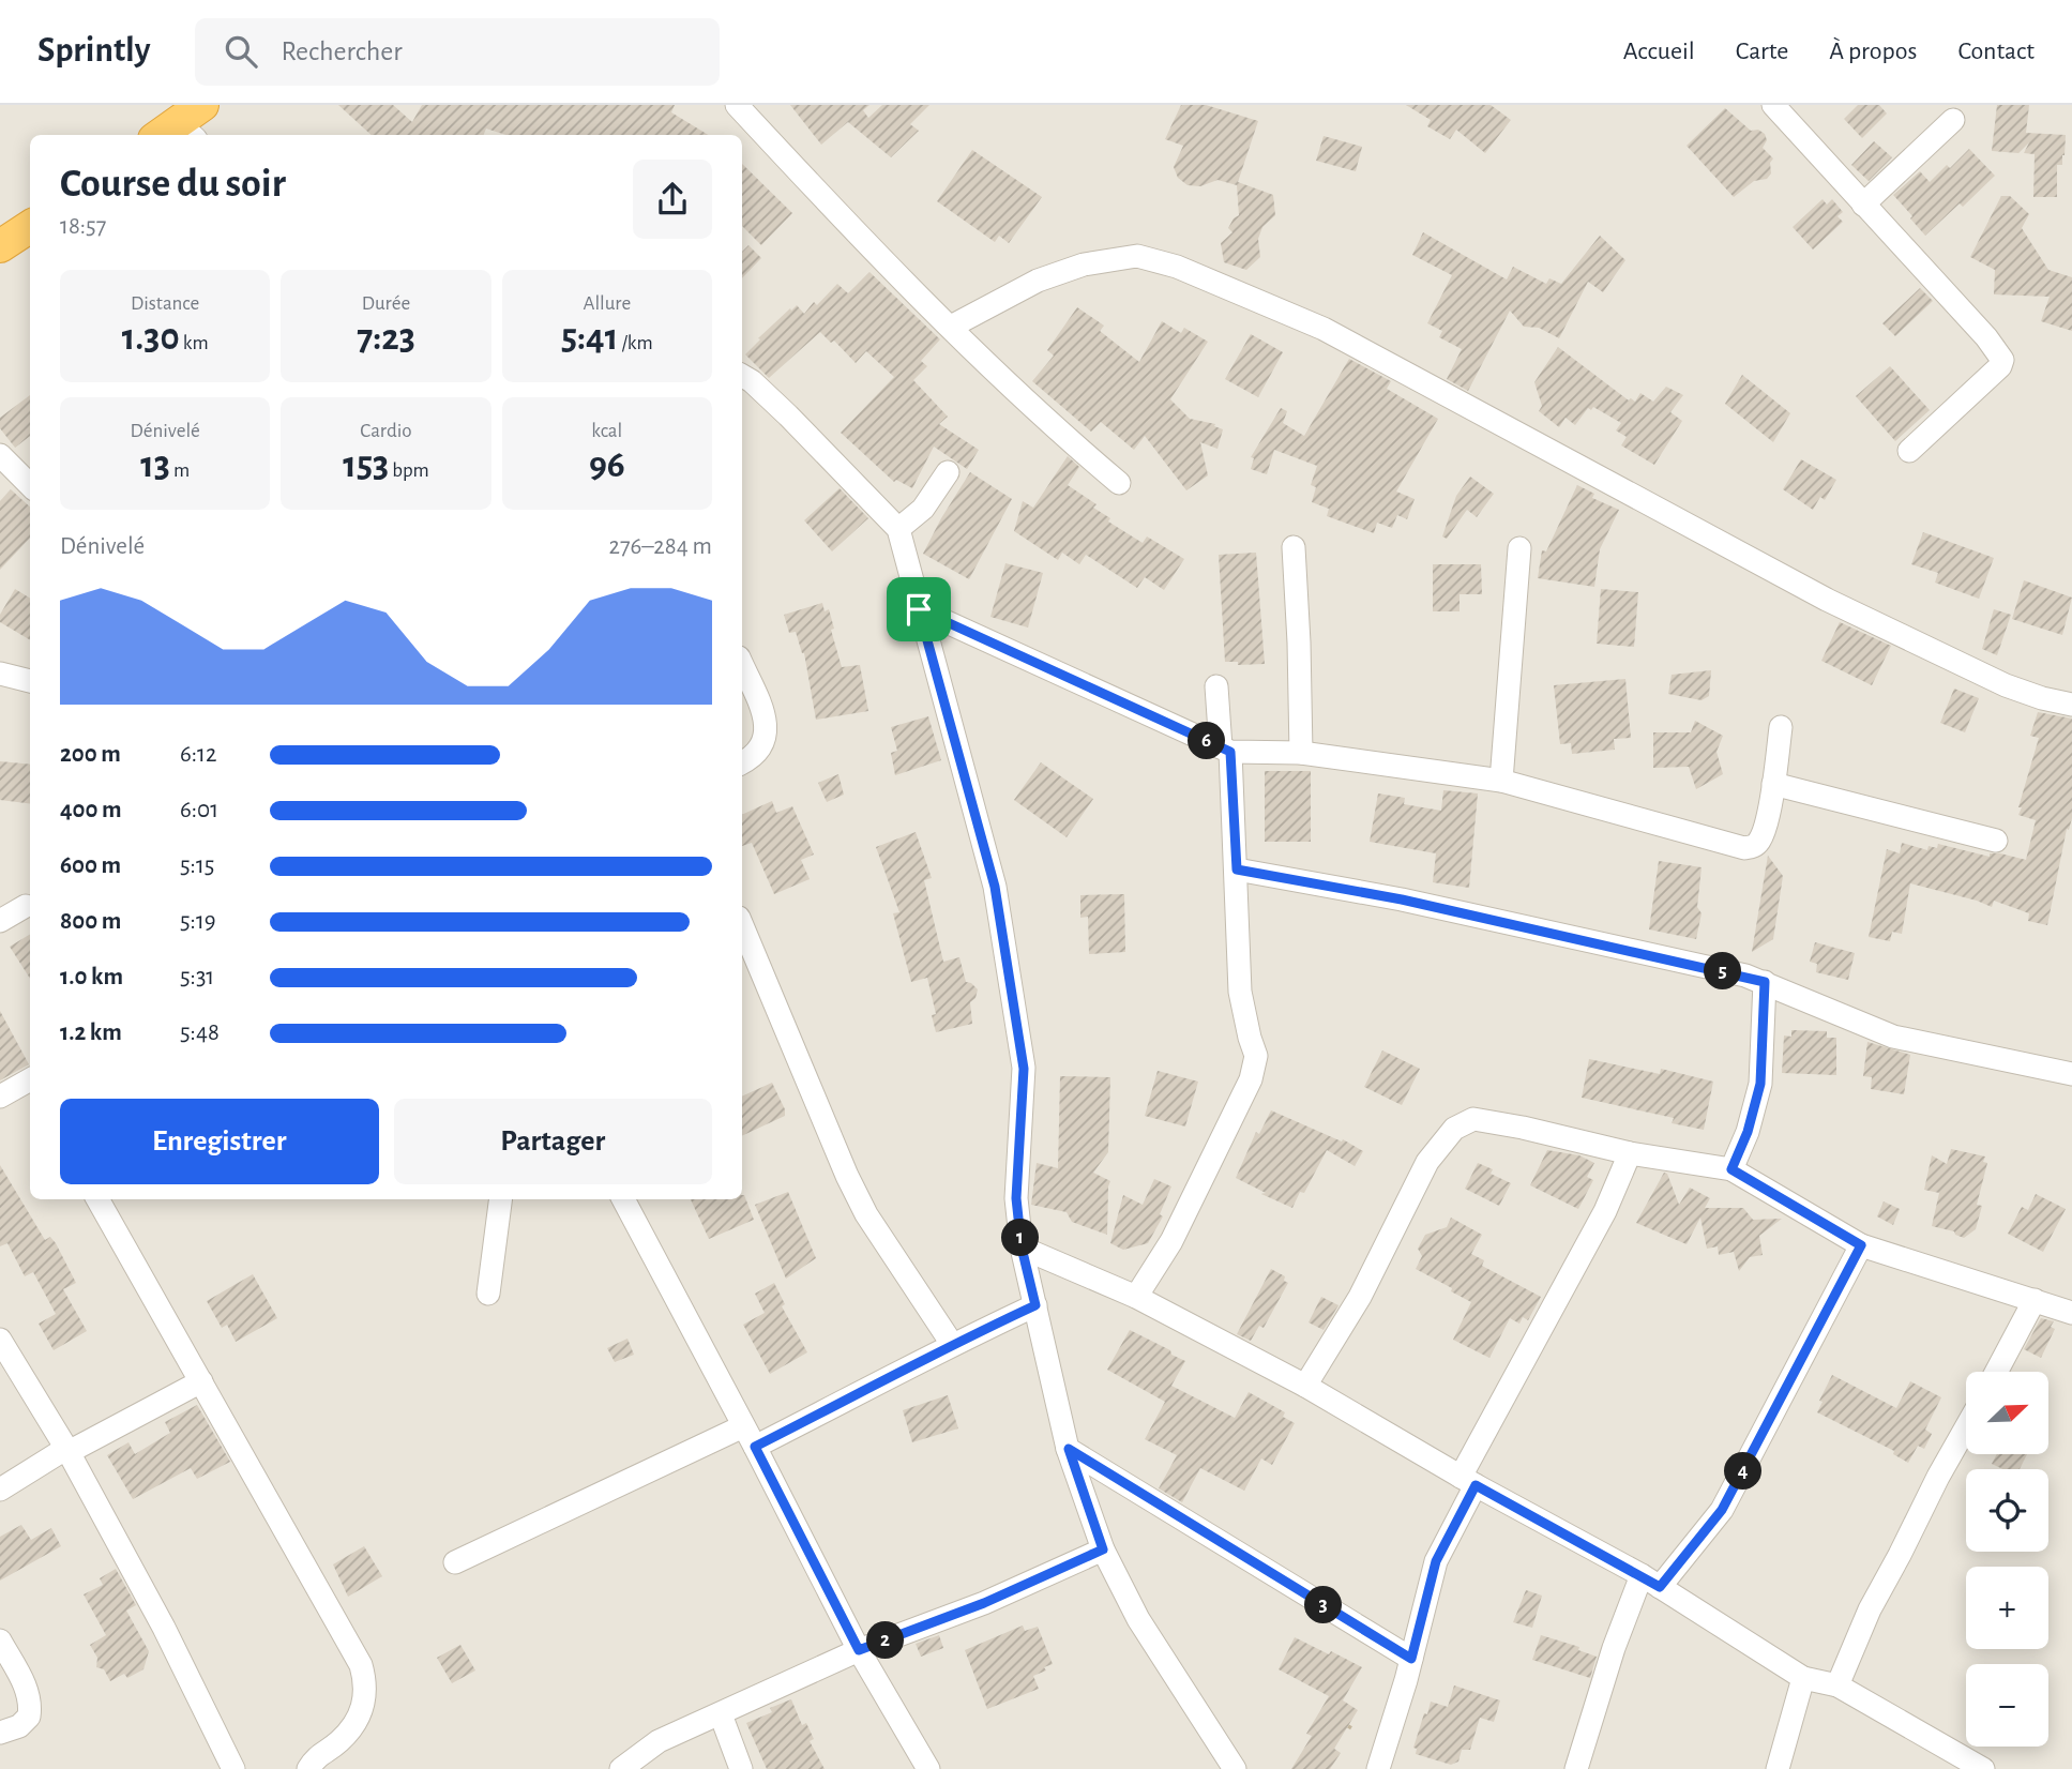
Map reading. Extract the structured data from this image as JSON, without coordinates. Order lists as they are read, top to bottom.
{
  "north": "top right",
  "page": {
    "header": "Sprintly",
    "search": "Rechercher",
    "nav": [
      "Accueil",
      "Carte",
      "À propos",
      "Contact"
    ],
    "heading": ["Course du soir", "18:57"],
    "stats": [
      ["Distance", "1.30 km"],
      ["Durée", "7:23"],
      ["Allure", "5:41 /km"],
      ["Dénivelé", "13 m"],
      ["Cardio", "153 bpm"],
      ["kcal", "96"]
    ],
    "chart": ["Dénivelé", "276–284 m"],
    "pins": [
      "6",
      "5",
      "1",
      "4",
      "3",
      "2"
    ],
    "list": [
      {
        "name": "200 m",
        "note": "6:12"
      },
      {
        "name": "400 m",
        "note": "6:01"
      },
      {
        "name": "600 m",
        "note": "5:15"
      },
      {
        "name": "800 m",
        "note": "5:19"
      },
      {
        "name": "1.0 km",
        "note": "5:31"
      },
      {
        "name": "1.2 km",
        "note": "5:48"
      }
    ],
    "buttons": ["Enregistrer", "Partager"],
    "map_buttons": ["+", "−"]
  }
}
